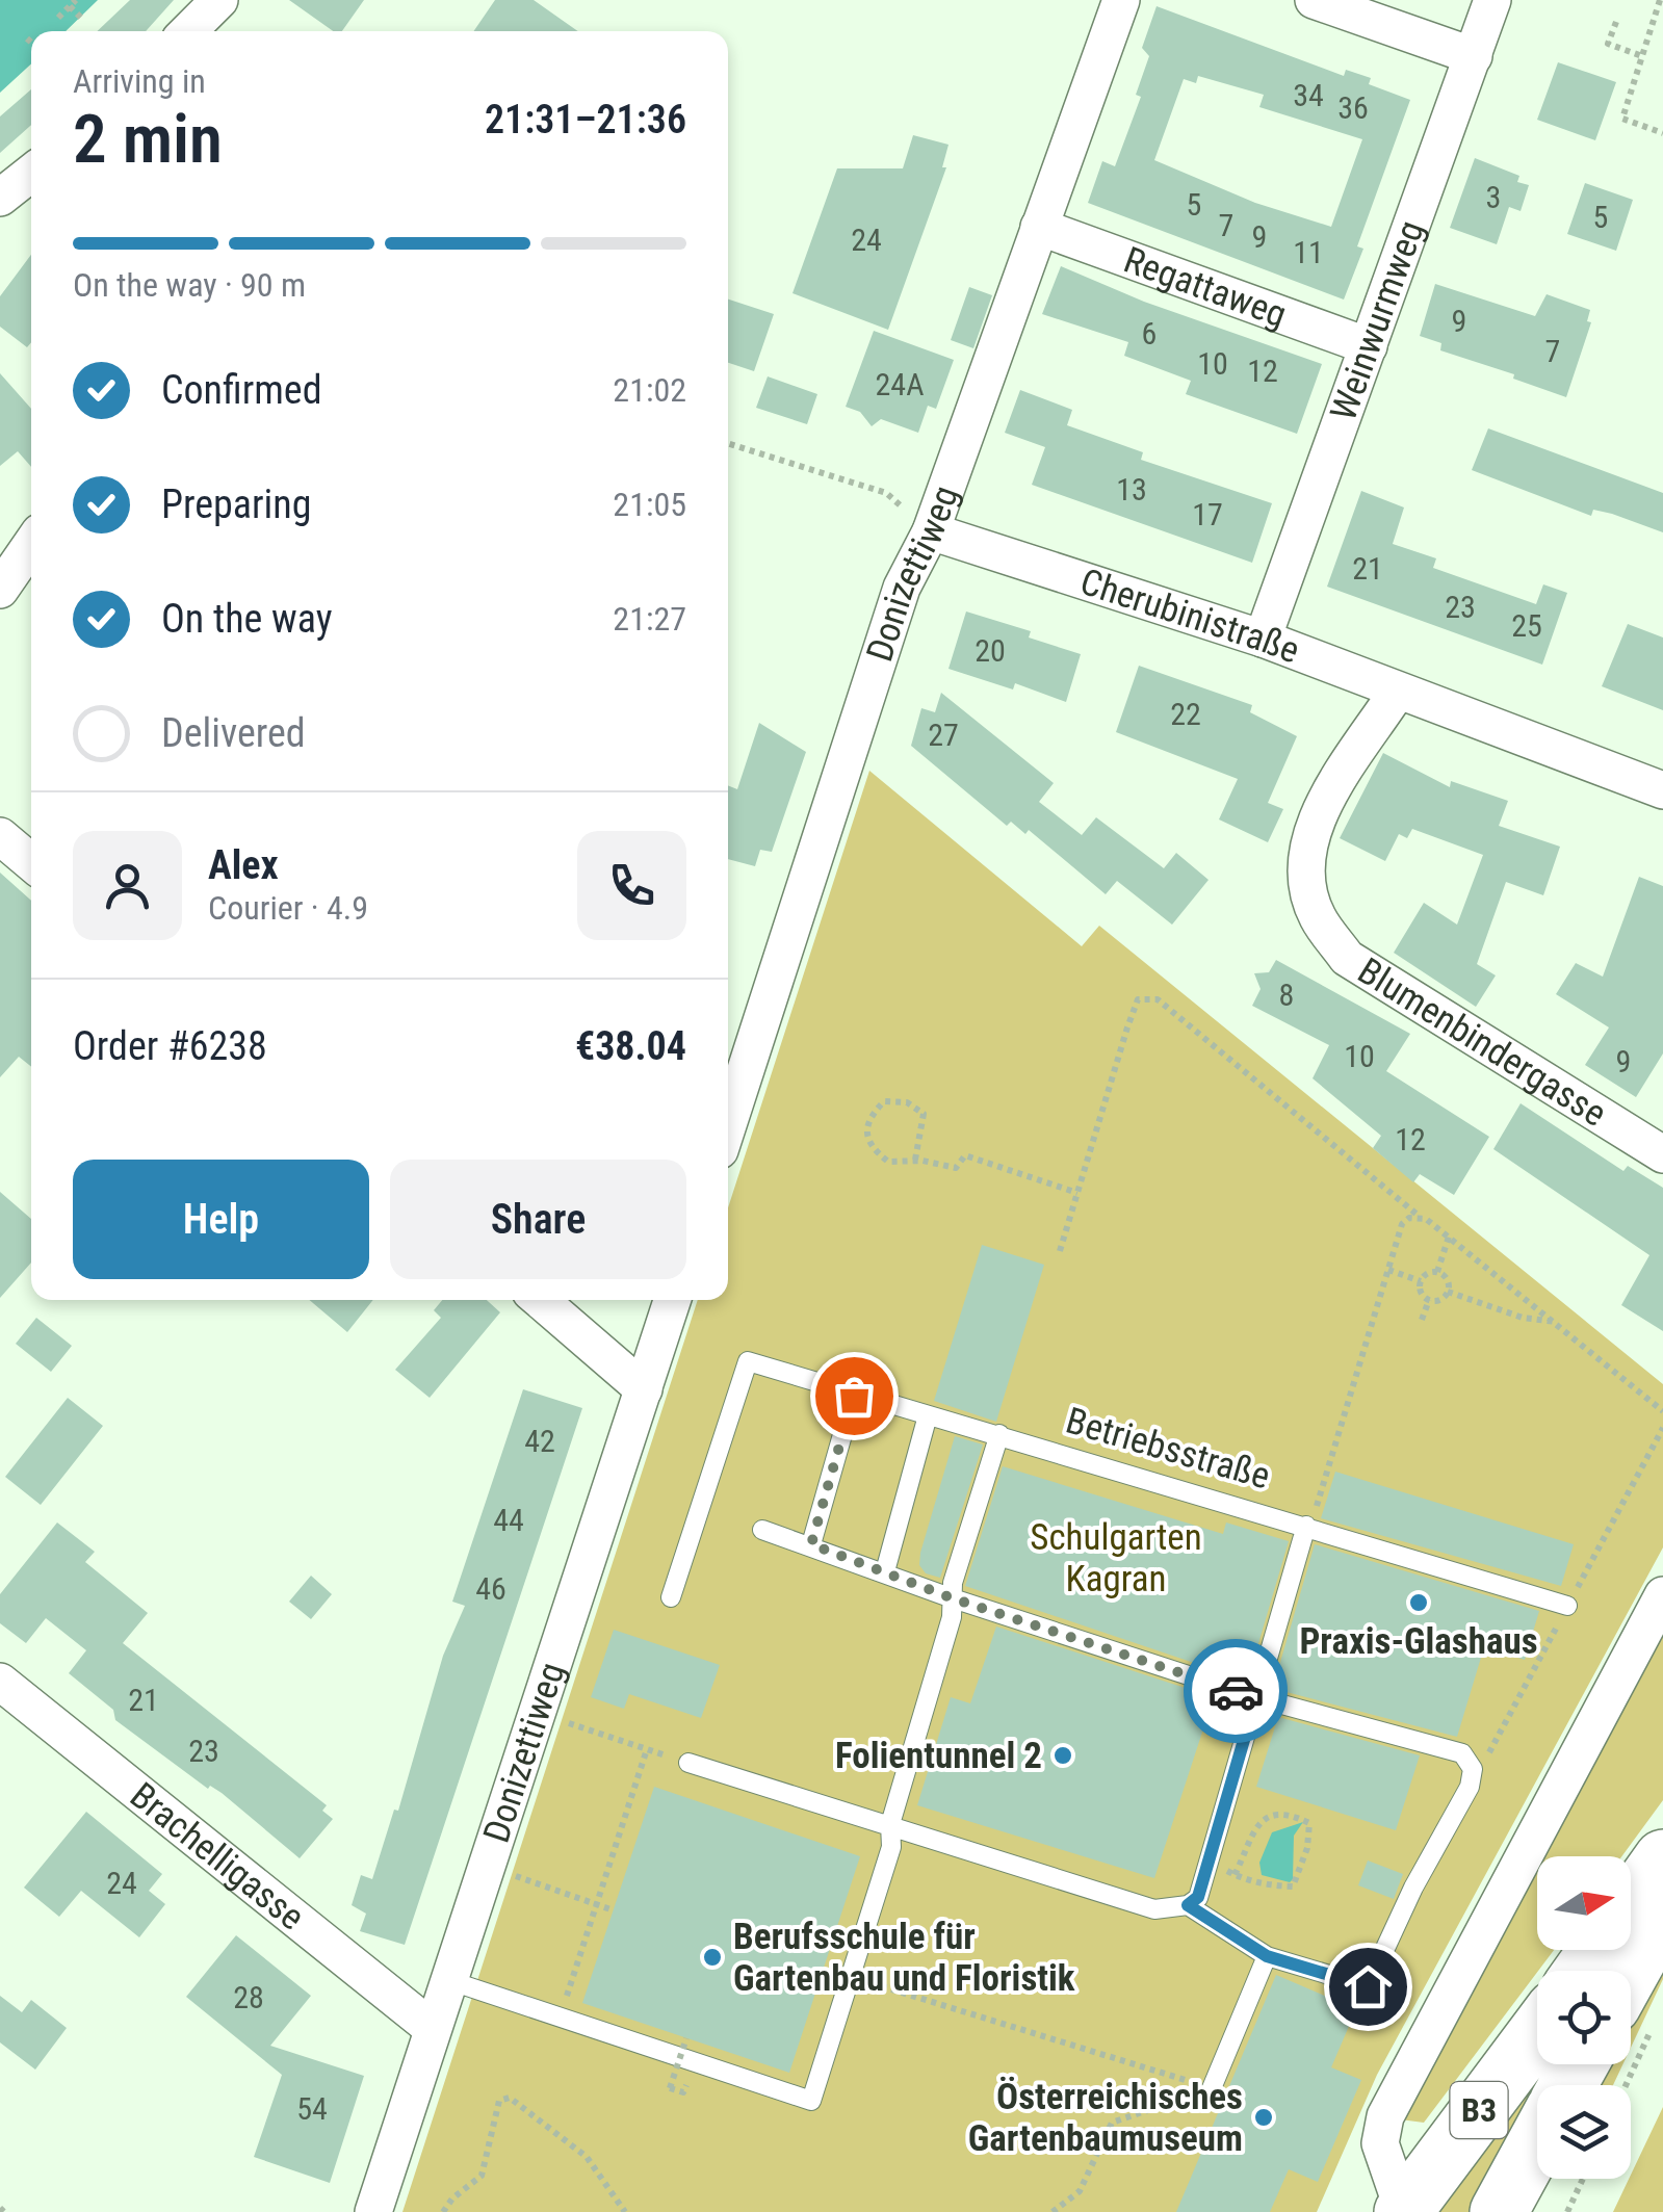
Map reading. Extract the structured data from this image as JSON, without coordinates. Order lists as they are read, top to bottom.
{
  "streets": {
    "main road": ["B3"],
    "street": [
      "Regattaweg",
      "Weinwurmweg",
      "Donizettiweg",
      "Cherubinistraße",
      "Blumenbindergasse",
      "Brachelligasse"
    ],
    "lane": ["Betriebsstraße"]
  },
  "crossings": [
    ["Regattaweg", "Weinwurmweg"],
    ["Regattaweg", "Donizettiweg"],
    ["Weinwurmweg", "Cherubinistraße"],
    ["Donizettiweg", "Cherubinistraße"],
    ["Donizettiweg", "Brachelligasse"],
    ["Cherubinistraße", "Blumenbindergasse"]
  ],
  "parks": ["Schulgarten Kagran"],
  "places": [
    "Praxis-Glashaus",
    "Folientunnel 2",
    "Berufsschule für Gartenbau und Floristik",
    "Österreichisches Gartenbaumuseum"
  ],
  "house_numbers": [
    "34",
    "36",
    "3",
    "5",
    "5",
    "7",
    "9",
    "24",
    "11",
    "9",
    "6",
    "7",
    "10",
    "12",
    "24A",
    "13",
    "17",
    "21",
    "23",
    "25",
    "20",
    "22",
    "27",
    "8",
    "10",
    "9",
    "12",
    "42",
    "44",
    "46",
    "21",
    "23",
    "24",
    "28",
    "54"
  ],
  "north": "right",
  "page": {
    "heading": ["2 min", "Arriving in", "21:31–21:36"],
    "panel": [
      "Alex",
      "Courier · 4.9",
      "Order #6238",
      "€38.04"
    ],
    "bar": "On the way · 90 m",
    "list": [
      ["Confirmed", "21:02"],
      ["Preparing", "21:05"],
      ["On the way", "21:27"],
      "Delivered"
    ],
    "buttons": ["Help", "Share"]
  }
}
